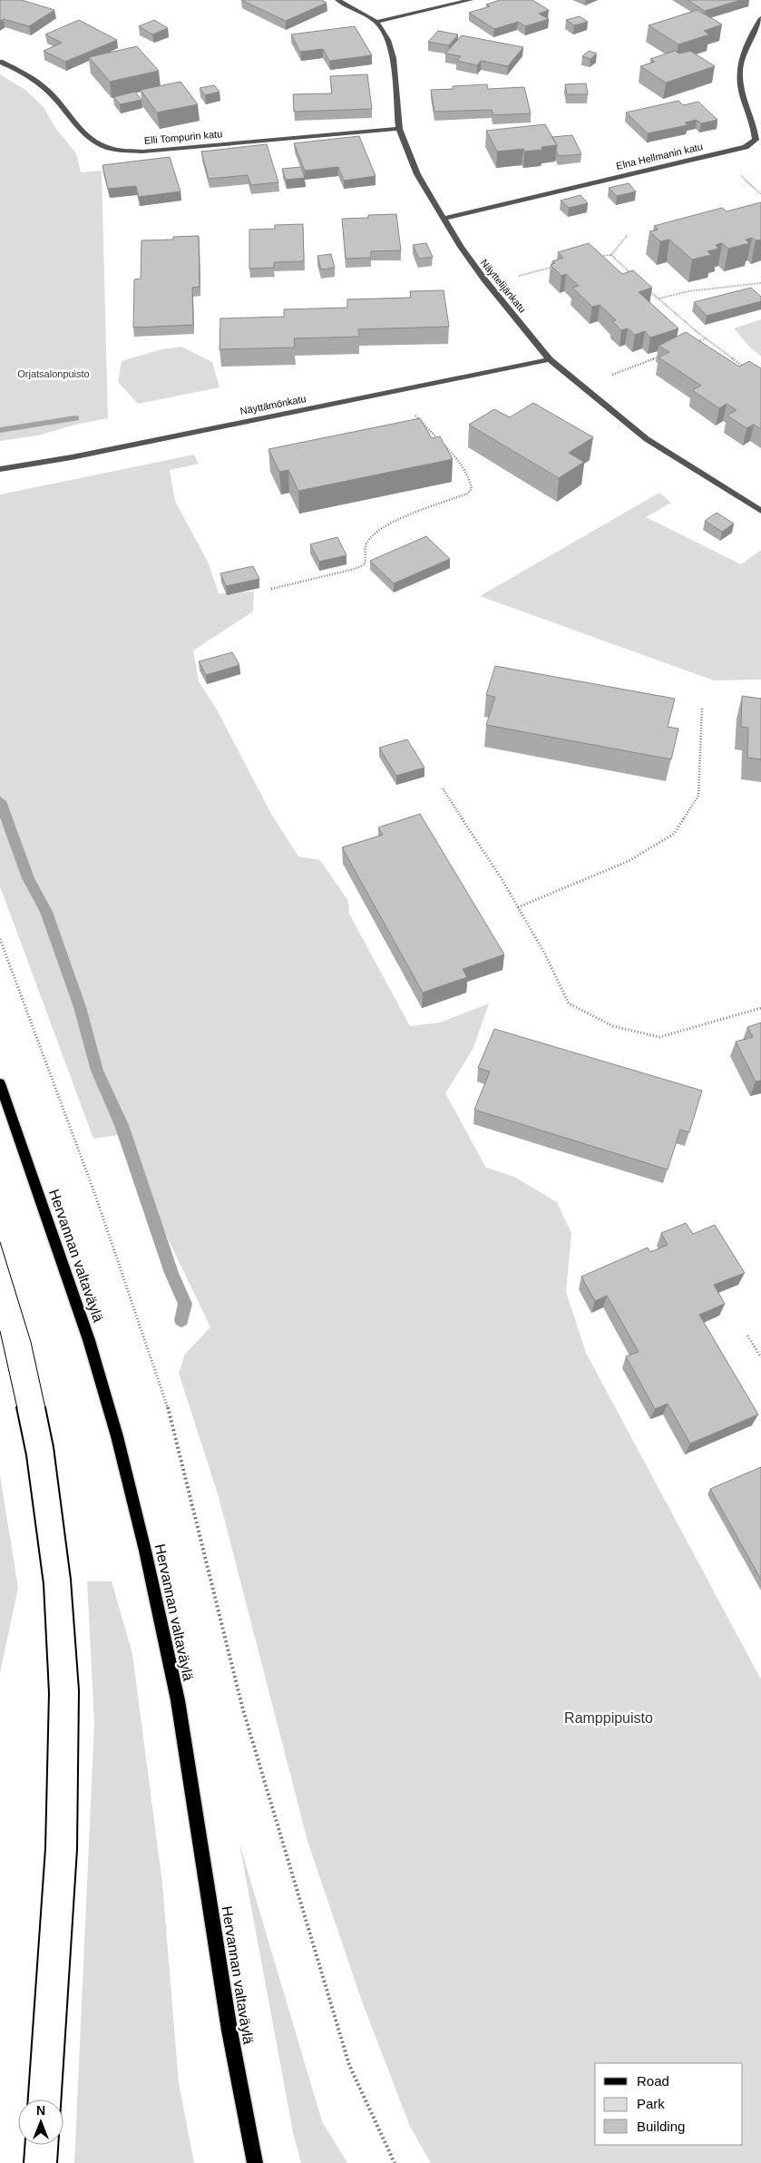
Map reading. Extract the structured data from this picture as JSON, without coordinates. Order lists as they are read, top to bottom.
{
  "streets": {
    "main road": ["Hervannan valtaväylä"],
    "street": [
      "Elli Tompurin katu",
      "Elna Hellmanin katu",
      "Näyttelijänkatu",
      "Näyttämönkatu"
    ]
  },
  "crossings": [
    ["Elli Tompurin katu", "Näyttelijänkatu"],
    ["Elna Hellmanin katu", "Näyttelijänkatu"],
    ["Näyttelijänkatu", "Näyttämönkatu"]
  ],
  "parks": ["Orjatsalonpuisto", "Ramppipuisto"],
  "legend": ["Road", "Park", "Building"],
  "north": "top"
}
